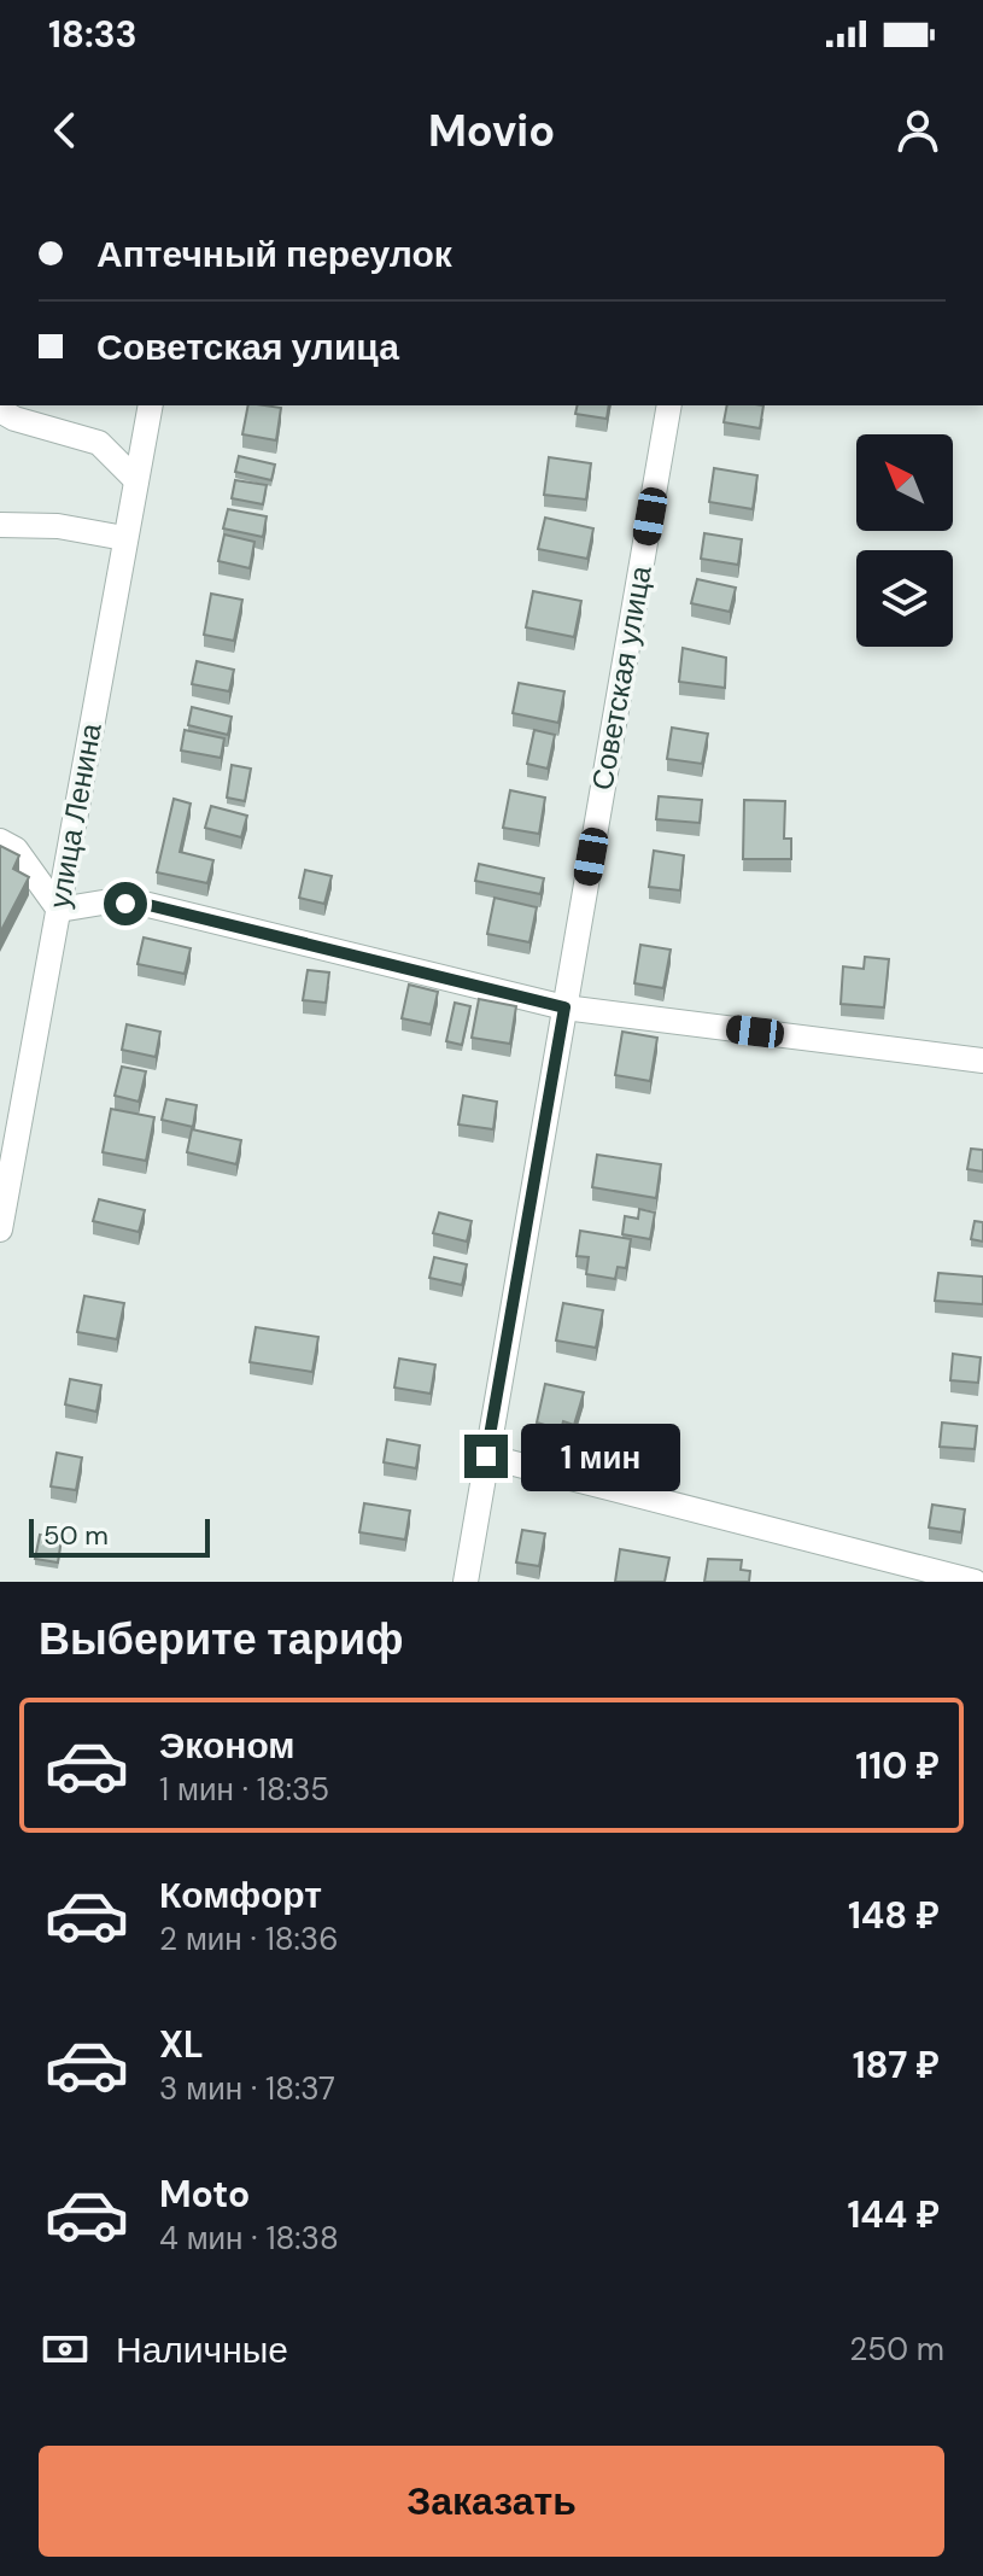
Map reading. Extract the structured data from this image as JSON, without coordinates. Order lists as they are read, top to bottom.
{
  "streets": {
    "street": ["Советская улица", "улица Ленина"]
  },
  "scale_bar": "50 m",
  "north": "top left",
  "page": {
    "status": "18:33",
    "header": "Movio",
    "banner": ["Аптечный переулок", "Советская улица"],
    "bubble": "1 мин",
    "scale": "50 m",
    "heading": "Выберите тариф",
    "list": [
      {
        "name": "Эконом",
        "note": "1 мин · 18:35",
        "value": "110 ₽"
      },
      {
        "name": "Комфорт",
        "note": "2 мин · 18:36",
        "value": "148 ₽"
      },
      {
        "name": "XL",
        "note": "3 мин · 18:37",
        "value": "187 ₽"
      },
      {
        "name": "Moto",
        "note": "4 мин · 18:38",
        "value": "144 ₽"
      }
    ],
    "pay": ["Наличные", "250 m"],
    "buttons": "Заказать"
  }
}
